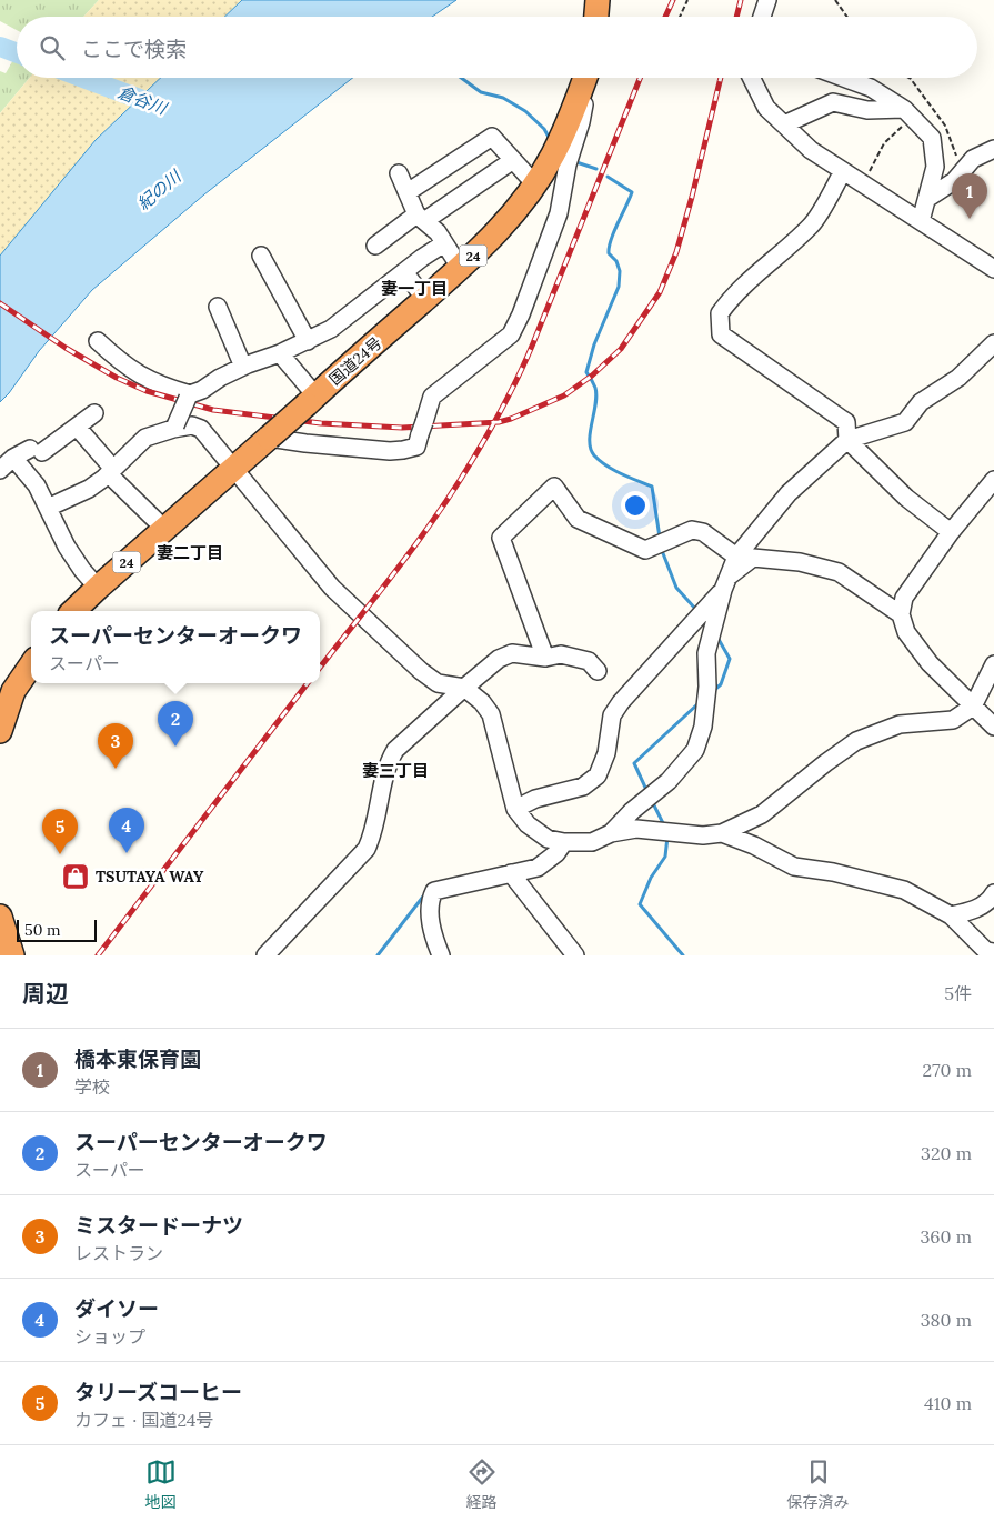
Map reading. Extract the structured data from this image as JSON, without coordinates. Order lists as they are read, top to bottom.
{
  "streets": {
    "highway": ["24", "国道24号"]
  },
  "districts": ["妻一丁目", "妻二丁目", "妻三丁目"],
  "water": ["倉谷川", "紀の川"],
  "places": {
    "shop": ["TSUTAYA WAY"]
  },
  "scale_bar": "50 m",
  "page": {
    "search": "ここで検索",
    "pins": [
      "1",
      "2",
      "3",
      "4",
      "5"
    ],
    "popup": ["スーパーセンターオークワ", "スーパー"],
    "scale": "50 m",
    "heading": ["周辺", "5件"],
    "list": [
      {
        "mark": "1",
        "name": "橋本東保育園",
        "note": "学校",
        "value": "270 m"
      },
      {
        "mark": "2",
        "name": "スーパーセンターオークワ",
        "note": "スーパー",
        "value": "320 m"
      },
      {
        "mark": "3",
        "name": "ミスタードーナツ",
        "note": "レストラン",
        "value": "360 m"
      },
      {
        "mark": "4",
        "name": "ダイソー",
        "note": "ショップ",
        "value": "380 m"
      },
      {
        "mark": "5",
        "name": "タリーズコーヒー",
        "note": "カフェ · 国道24号",
        "value": "410 m"
      }
    ],
    "nav": ["地図", "経路", "保存済み"]
  }
}
